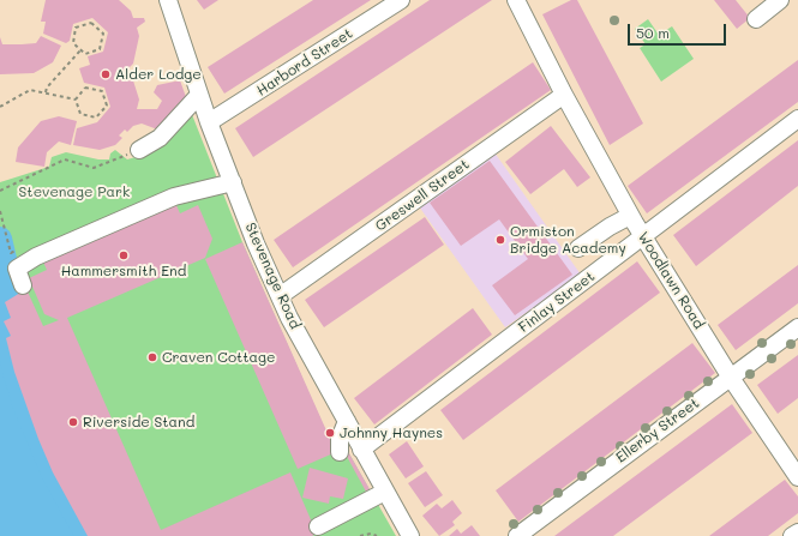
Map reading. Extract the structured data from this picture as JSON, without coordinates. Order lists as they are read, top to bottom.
{
  "streets": {
    "street": [
      "Harbord Street",
      "Greswell Street",
      "Stevenage Road",
      "Woodlawn Road",
      "Finlay Street",
      "Ellerby Street"
    ]
  },
  "crossings": [
    ["Harbord Street", "Stevenage Road"],
    ["Greswell Street", "Stevenage Road"],
    ["Greswell Street", "Woodlawn Road"],
    ["Stevenage Road", "Finlay Street"],
    ["Woodlawn Road", "Finlay Street"],
    ["Woodlawn Road", "Ellerby Street"]
  ],
  "parks": ["Stevenage Park"],
  "places": [
    "Alder Lodge",
    "Ormiston Bridge Academy",
    "Hammersmith End",
    "Craven Cottage",
    "Riverside Stand",
    "Johnny Haynes"
  ],
  "scale_bar": "50 m"
}
